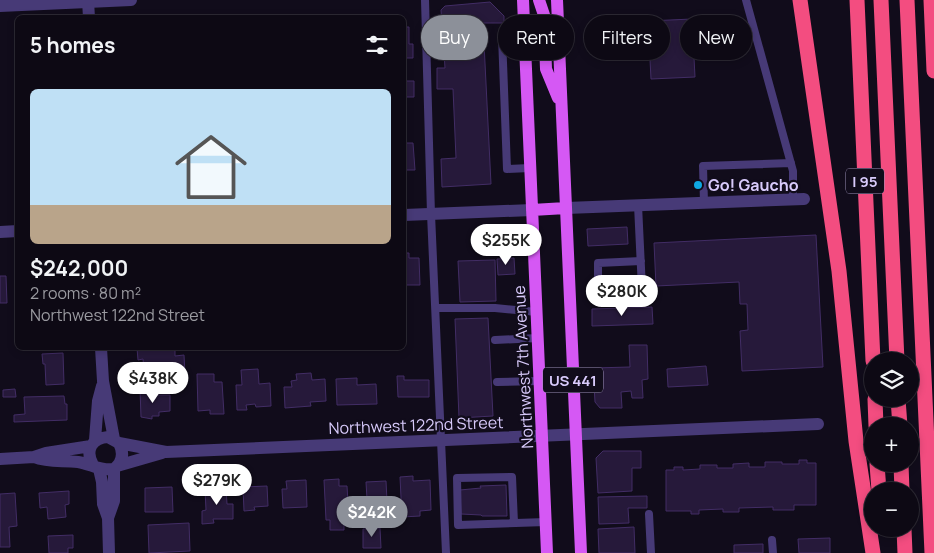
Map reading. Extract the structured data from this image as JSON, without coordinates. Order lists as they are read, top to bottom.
{
  "streets": {
    "highway": ["I 95"],
    "main road": ["Northwest 7th Avenue", "US 441"],
    "street": ["Northwest 122nd Street"]
  },
  "crossings": [
    ["Northwest 7th Avenue", "Northwest 122nd Street"],
    ["US 441", "Northwest 122nd Street"]
  ],
  "places": ["Go! Gaucho"],
  "page": {
    "chip": [
      "Buy",
      "Rent",
      "Filters",
      "New"
    ],
    "heading": "5 homes",
    "list": [
      {
        "name": "$242,000",
        "note": "2 rooms · 80 m² · Northwest 122nd Street"
      }
    ],
    "price": [
      "$255K",
      "$280K",
      "$438K",
      "$279K",
      "$242K"
    ],
    "map_buttons": ["+", "−"]
  }
}
